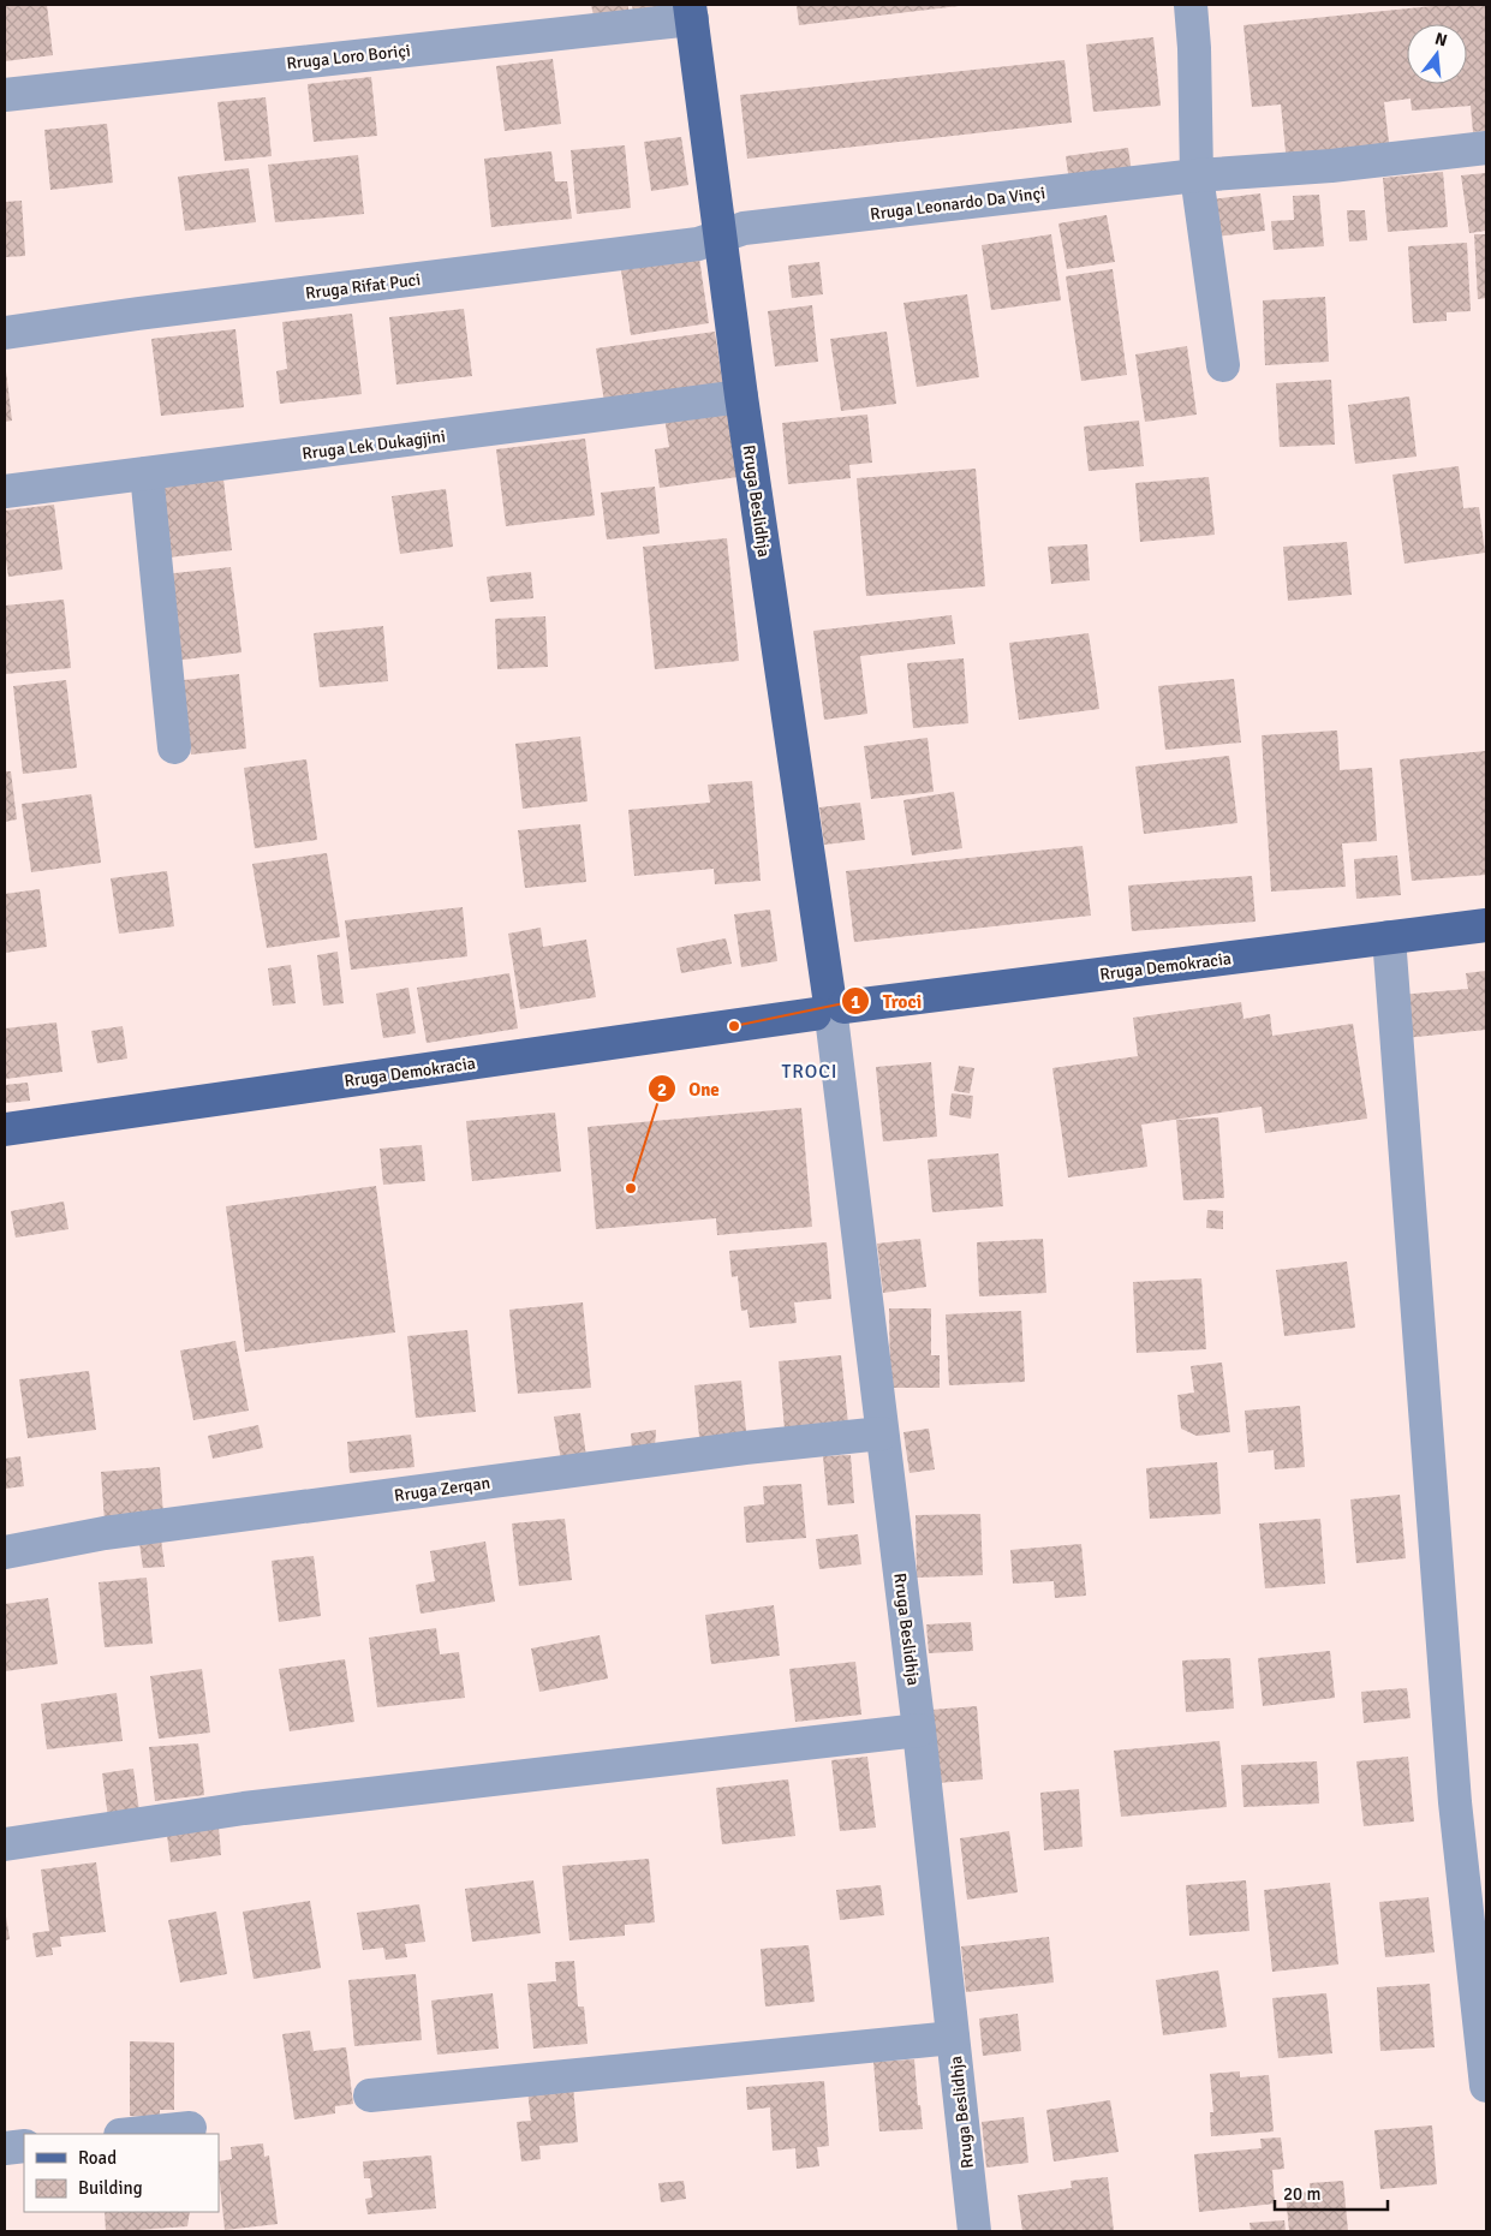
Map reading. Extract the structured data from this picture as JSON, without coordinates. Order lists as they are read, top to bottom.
{
  "streets": {
    "main road": ["Rruga Beslidhja", "Rruga Demokracia"],
    "street": [
      "Rruga Loro Boriçi",
      "Rruga Leonardo Da Vinçi",
      "Rruga Rifat Puci",
      "Rruga Lek Dukagjini",
      "Rruga Zerqan"
    ]
  },
  "crossings": [
    ["Rruga Loro Boriçi", "Rruga Beslidhja"],
    ["Rruga Leonardo Da Vinçi", "Rruga Rifat Puci"],
    ["Rruga Leonardo Da Vinçi", "Rruga Beslidhja"],
    ["Rruga Rifat Puci", "Rruga Beslidhja"],
    ["Rruga Lek Dukagjini", "Rruga Beslidhja"],
    ["Rruga Beslidhja", "Rruga Demokracia"],
    ["Rruga Beslidhja", "Rruga Zerqan"]
  ],
  "districts": ["TROCI"],
  "places": ["Troci", "One"],
  "legend": ["Road", "Building"],
  "scale_bar": "20 m",
  "north": "top"
}
